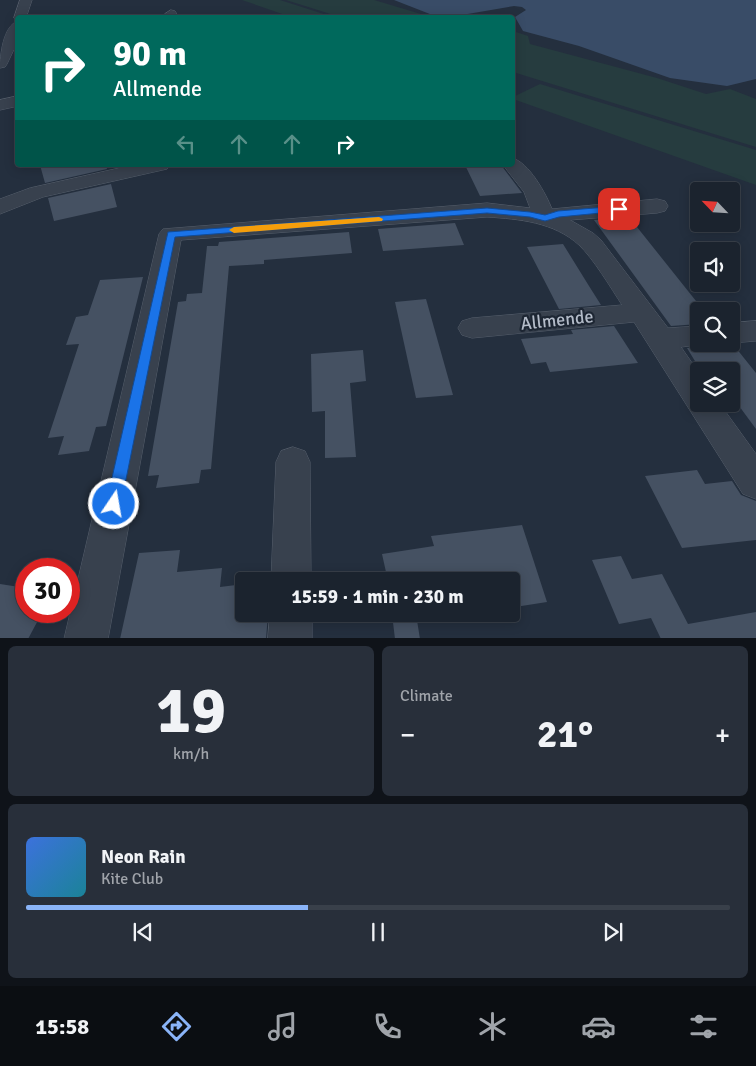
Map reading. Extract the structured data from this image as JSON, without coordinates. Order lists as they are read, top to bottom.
{
  "streets": {
    "street": ["Allmende"]
  },
  "north": "top left",
  "page": {
    "turn": ["90 m", "Allmende"],
    "limit": "30",
    "trip": "15:59 · 1 min · 230 m",
    "tile": [
      ["19", "km/h"],
      "Climate"
    ],
    "heat": ["−", "21°", "+"],
    "song": ["Neon Rain", "Kite Club"],
    "tabs": "15:58"
  }
}
